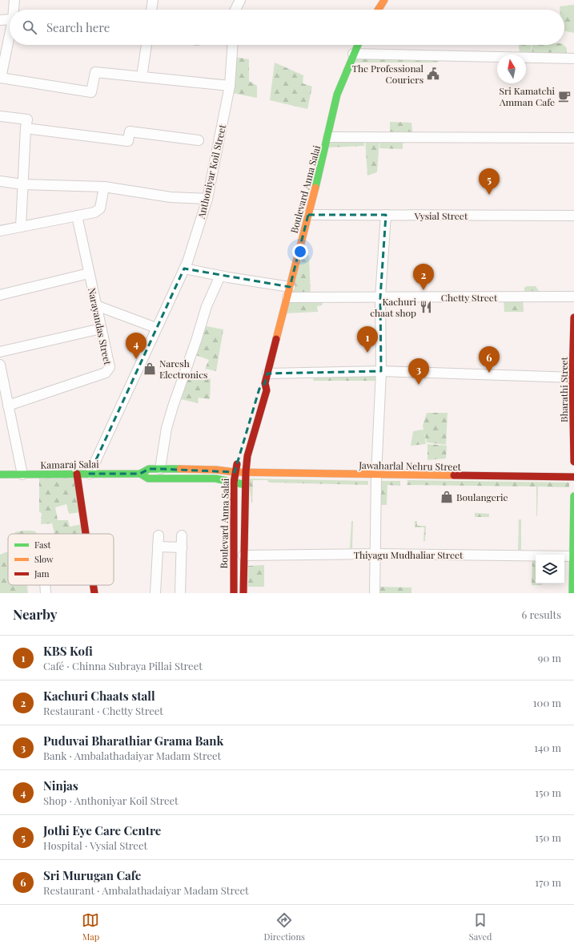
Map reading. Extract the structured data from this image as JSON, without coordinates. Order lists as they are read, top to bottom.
{
  "streets": {
    "main road": [
      "Boulevard Anna Salai",
      "Bharathi Street",
      "Kamaraj Salai",
      "Jawaharlal Nehru Street"
    ],
    "street": [
      "Anthoniyar Koil Street",
      "Vysial Street",
      "Chetty Street",
      "Narayandas Street",
      "Thiyagu Mudhaliar Street"
    ]
  },
  "crossings": [
    ["Anthoniyar Koil Street", "Kamaraj Salai"],
    ["Boulevard Anna Salai", "Vysial Street"],
    ["Boulevard Anna Salai", "Chetty Street"],
    ["Boulevard Anna Salai", "Kamaraj Salai"],
    ["Boulevard Anna Salai", "Jawaharlal Nehru Street"],
    ["Boulevard Anna Salai", "Thiyagu Mudhaliar Street"],
    ["Kamaraj Salai", "Jawaharlal Nehru Street"]
  ],
  "places": {
    "public building": ["The Professional Couriers"],
    "cafe": ["Sri Kamatchi Amman Cafe"],
    "restaurant": ["Kachuri chaat shop"],
    "shop": ["Naresh Electronics", "Boulangerie"]
  },
  "legend": ["Fast", "Slow", "Jam"],
  "north": "top",
  "page": {
    "search": "Search here",
    "pins": [
      "5",
      "2",
      "1",
      "4",
      "6",
      "3"
    ],
    "heading": ["Nearby", "6 results"],
    "list": [
      {
        "mark": "1",
        "name": "KBS Kofi",
        "note": "Café · Chinna Subraya Pillai Street",
        "value": "90 m"
      },
      {
        "mark": "2",
        "name": "Kachuri Chaats stall",
        "note": "Restaurant · Chetty Street",
        "value": "100 m"
      },
      {
        "mark": "3",
        "name": "Puduvai Bharathiar Grama Bank",
        "note": "Bank · Ambalathadaiyar Madam Street",
        "value": "140 m"
      },
      {
        "mark": "4",
        "name": "Ninjas",
        "note": "Shop · Anthoniyar Koil Street",
        "value": "150 m"
      },
      {
        "mark": "5",
        "name": "Jothi Eye Care Centre",
        "note": "Hospital · Vysial Street",
        "value": "150 m"
      },
      {
        "mark": "6",
        "name": "Sri Murugan Cafe",
        "note": "Restaurant · Ambalathadaiyar Madam Street",
        "value": "170 m"
      }
    ],
    "nav": ["Map", "Directions", "Saved"]
  }
}
